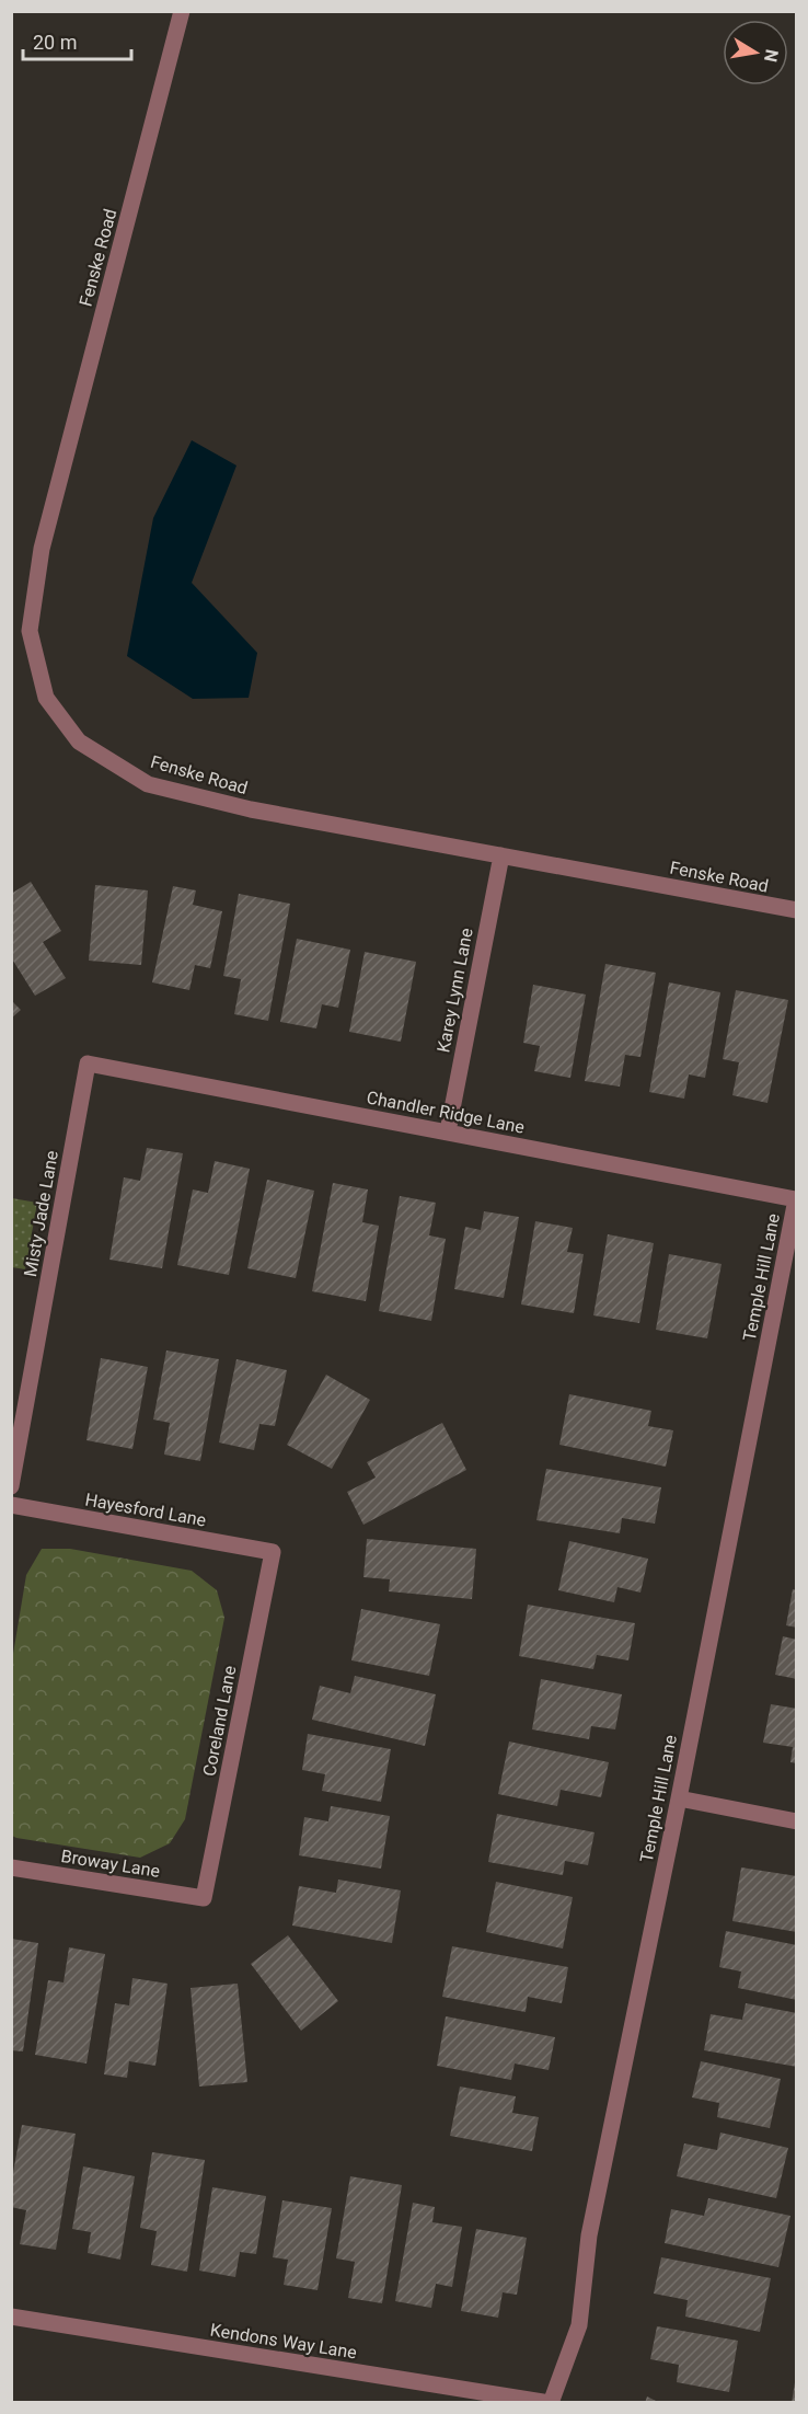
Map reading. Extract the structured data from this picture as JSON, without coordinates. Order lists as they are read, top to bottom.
{
  "streets": {
    "street": [
      "Fenske Road",
      "Karey Lynn Lane",
      "Chandler Ridge Lane",
      "Misty Jade Lane",
      "Temple Hill Lane",
      "Hayesford Lane",
      "Coreland Lane",
      "Broway Lane",
      "Kendons Way Lane"
    ]
  },
  "crossings": [
    ["Fenske Road", "Karey Lynn Lane"],
    ["Karey Lynn Lane", "Chandler Ridge Lane"],
    ["Chandler Ridge Lane", "Misty Jade Lane"],
    ["Chandler Ridge Lane", "Temple Hill Lane"],
    ["Temple Hill Lane", "Kendons Way Lane"],
    ["Hayesford Lane", "Coreland Lane"],
    ["Coreland Lane", "Broway Lane"]
  ],
  "scale_bar": "20 m",
  "north": "right"
}
